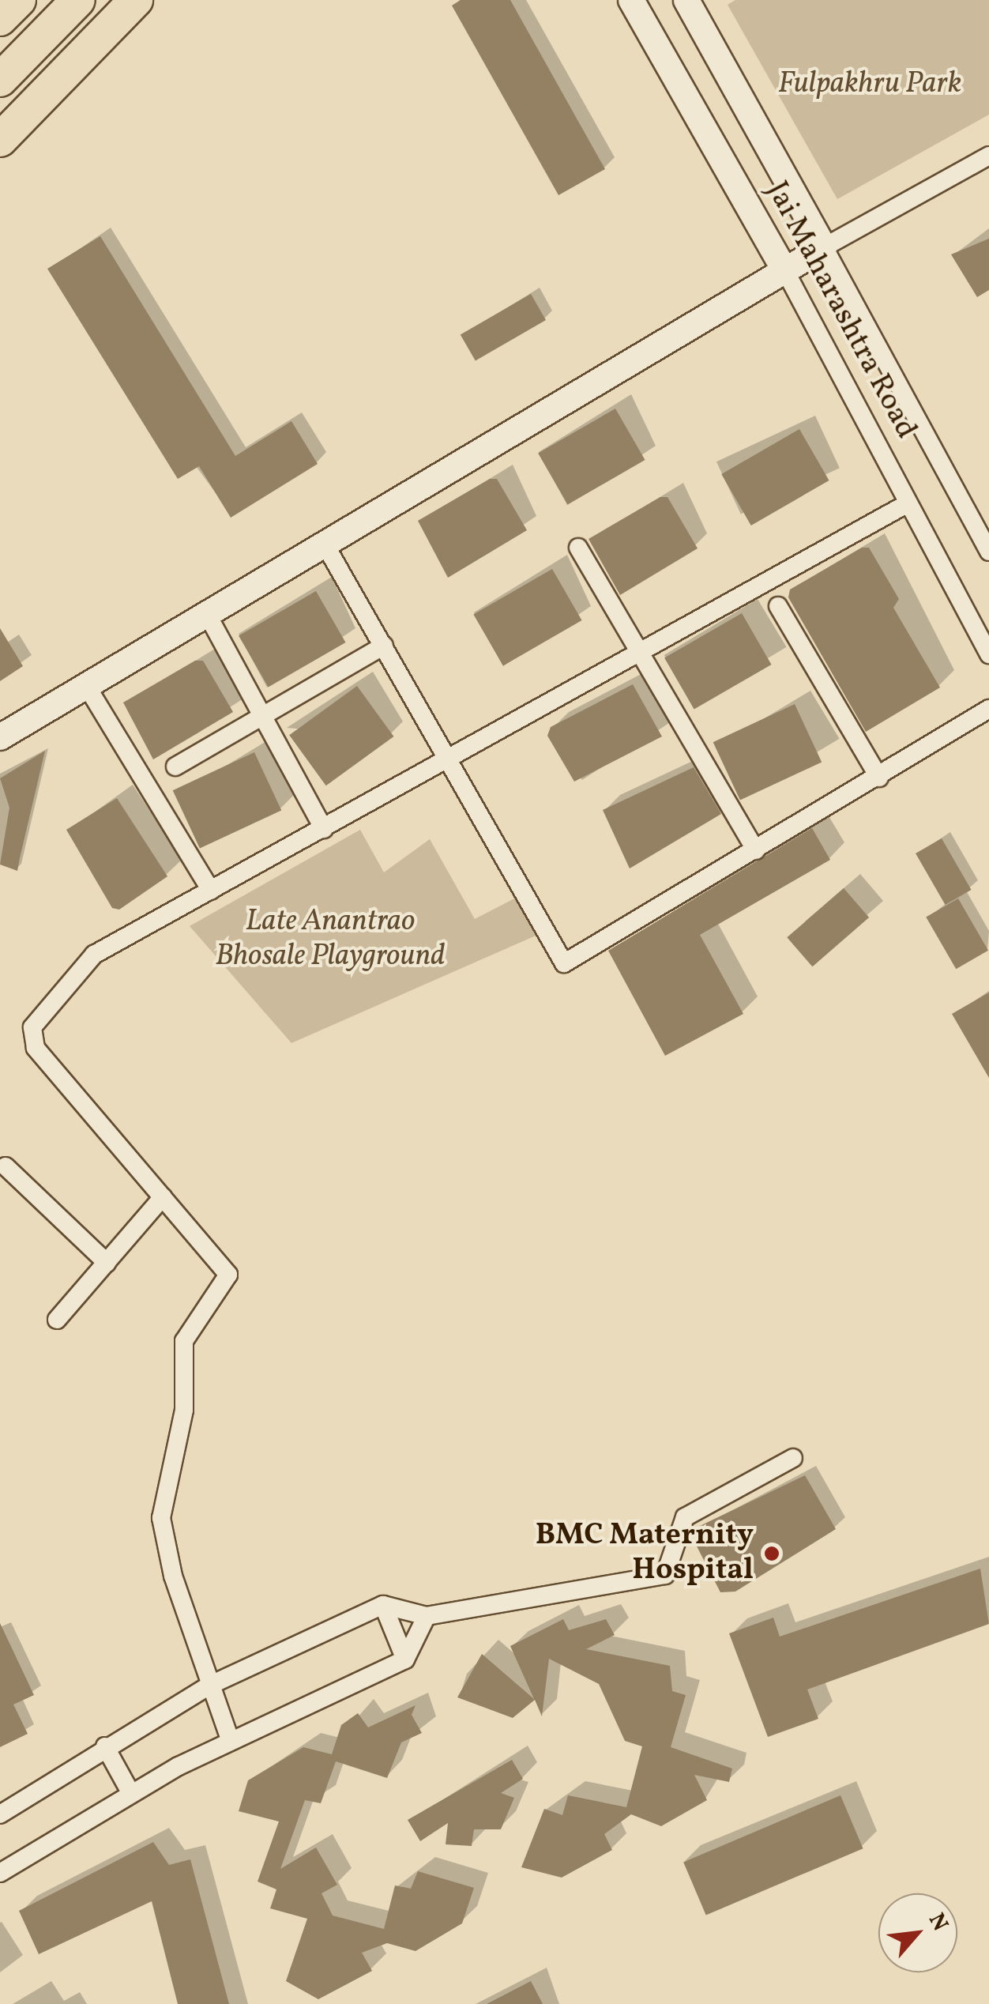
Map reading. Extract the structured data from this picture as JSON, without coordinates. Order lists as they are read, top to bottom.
{
  "streets": {
    "street": ["Jai Maharashtra Road"]
  },
  "parks": ["Fulpakhru Park", "Late Anantrao Bhosale Playground"],
  "places": ["BMC Maternity Hospital"],
  "north": "top right"
}
